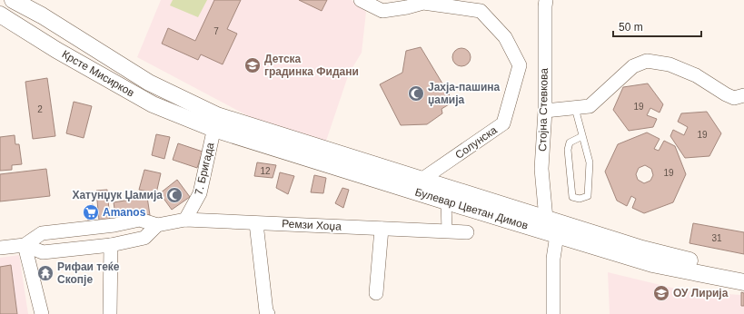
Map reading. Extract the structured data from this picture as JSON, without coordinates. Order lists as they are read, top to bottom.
{
  "streets": {
    "street": [
      "Крсте Мисирков",
      "Стојна Стевкова",
      "Солунска",
      "7. Бригада",
      "Булевар Цветан Димов",
      "Ремзи Хоџа"
    ]
  },
  "crossings": [
    ["Крсте Мисирков", "7. Бригада"],
    ["Крсте Мисирков", "Булевар Цветан Димов"],
    ["Стојна Стевкова", "Булевар Цветан Димов"],
    ["Солунска", "Булевар Цветан Димов"],
    ["7. Бригада", "Булевар Цветан Димов"],
    ["7. Бригада", "Ремзи Хоџа"]
  ],
  "places": {
    "school or university": ["Детска градинка Фидани", "ОУ Лирија"],
    "mosque": ["Јахја-пашина џамија", "Хатунџук Џамија"],
    "supermarket": ["Amanos"],
    "temple": ["Рифаи теќе Скопје"]
  },
  "house_numbers": [
    "7",
    "19",
    "2",
    "19",
    "12",
    "19",
    "31"
  ],
  "scale_bar": "50 m"
}
